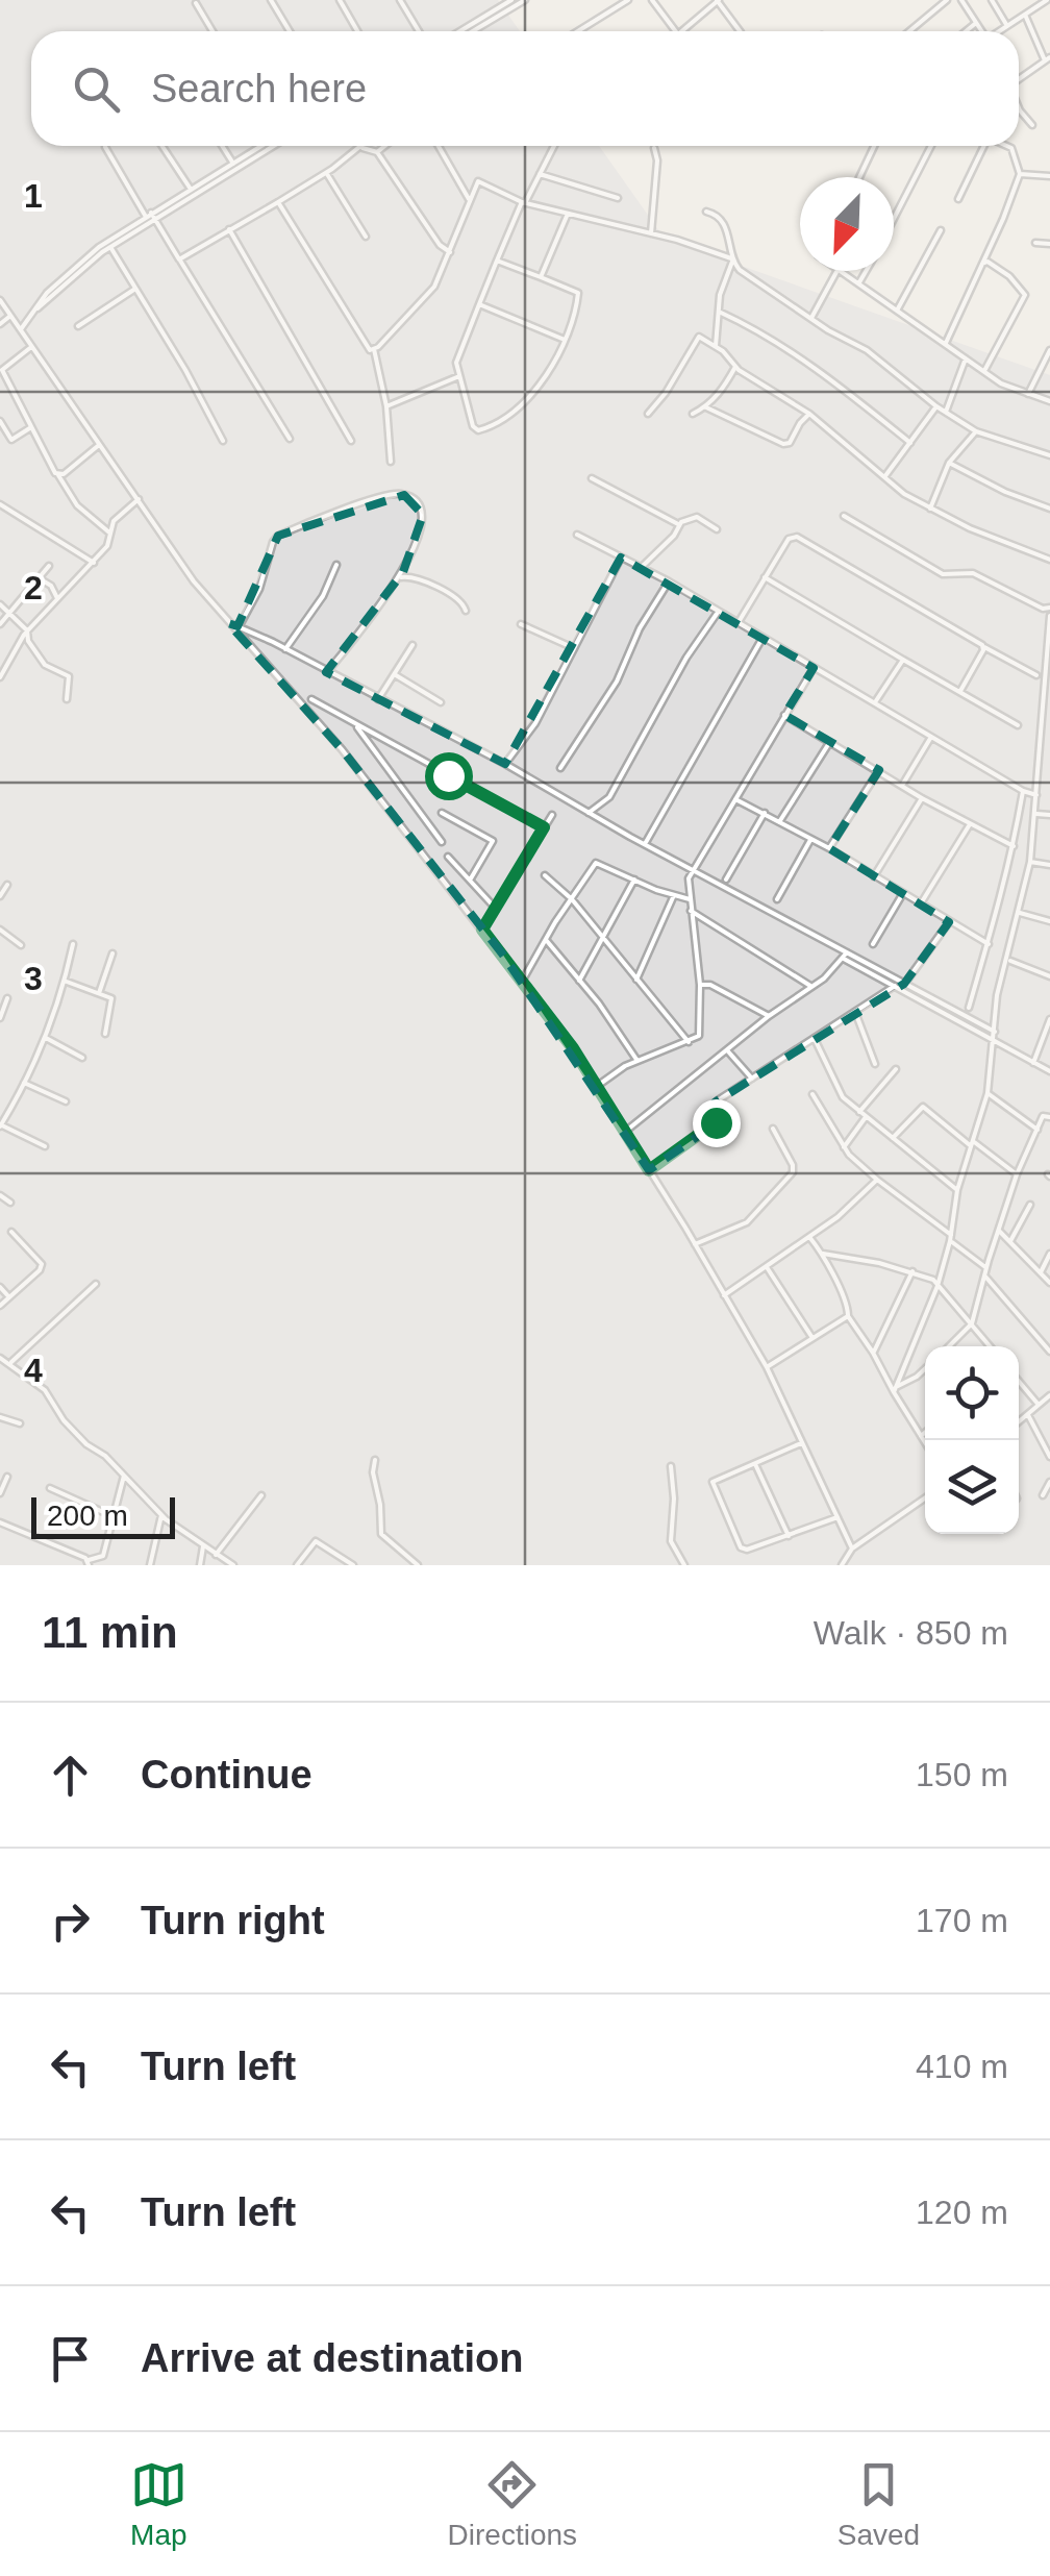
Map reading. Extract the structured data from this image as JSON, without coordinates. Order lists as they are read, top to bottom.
{
  "scale_bar": "200 m",
  "north": "bottom left",
  "page": {
    "search": "Search here",
    "scale": "200 m",
    "heading": ["11 min", "Walk · 850 m"],
    "list": [
      ["Continue", "150 m"],
      ["Turn right", "170 m"],
      ["Turn left", "410 m"],
      ["Turn left", "120 m"],
      "Arrive at destination"
    ],
    "nav": ["Map", "Directions", "Saved"]
  },
  "grid": {
    "rows": [
      "1",
      "2",
      "3",
      "4"
    ]
  }
}
